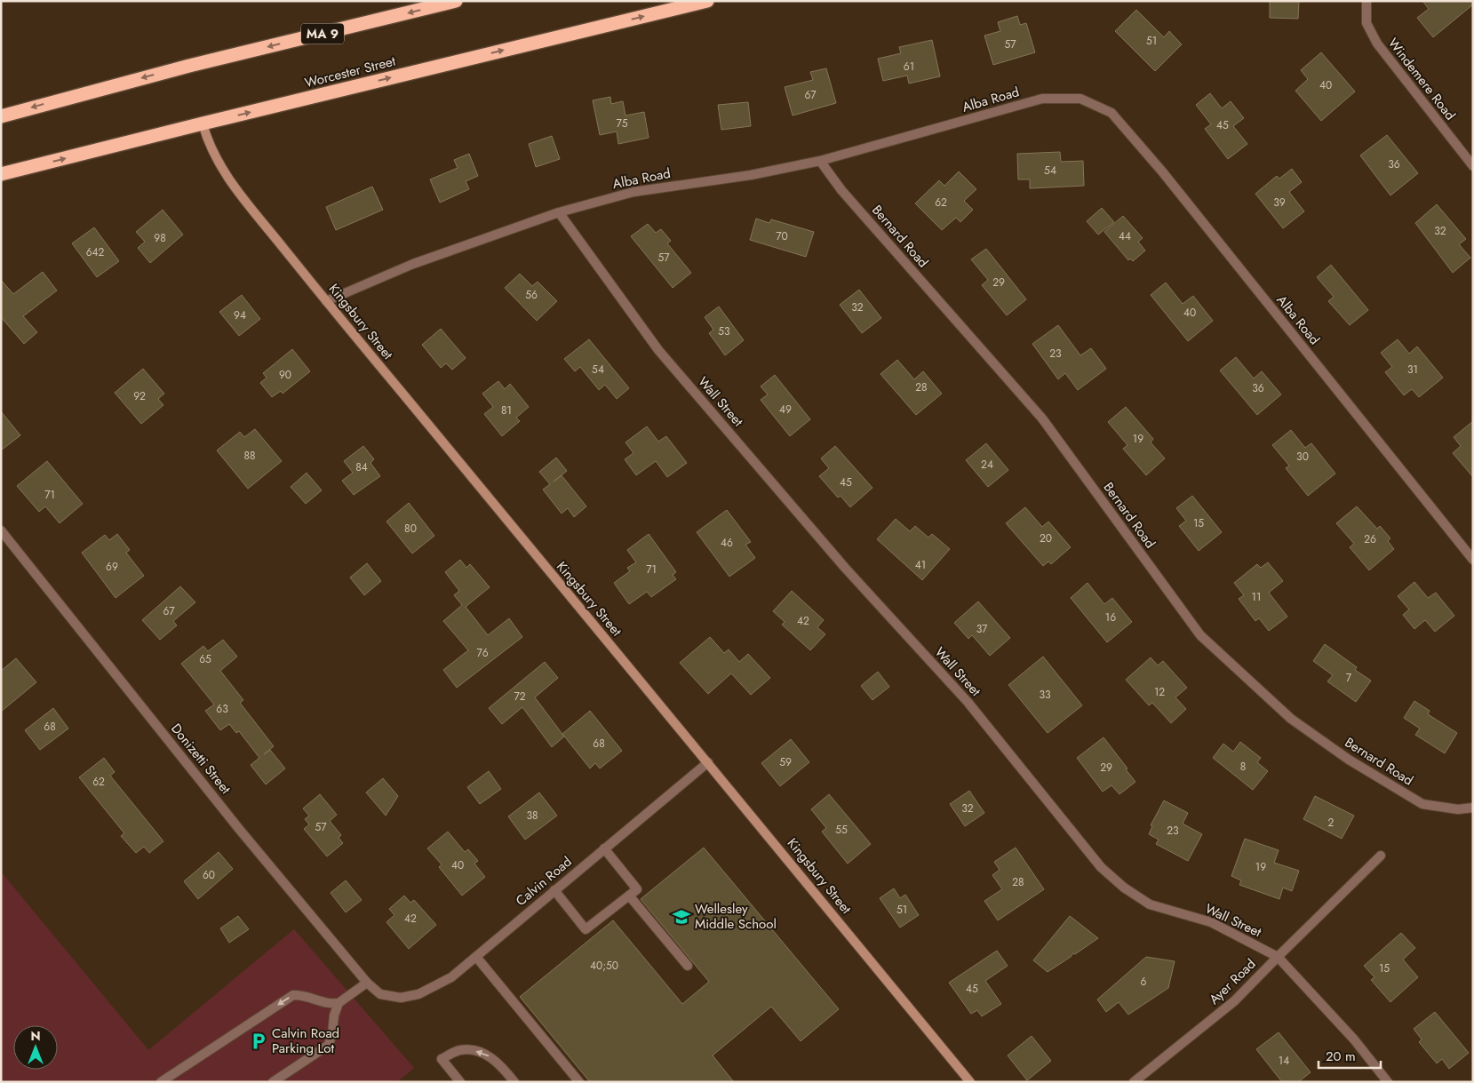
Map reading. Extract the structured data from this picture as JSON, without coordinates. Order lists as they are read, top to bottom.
{
  "streets": {
    "highway": ["MA 9", "Worcester Street"],
    "main road": ["Kingsbury Street"],
    "street": [
      "Windemere Road",
      "Alba Road",
      "Bernard Road",
      "Wall Street",
      "Donizetti Street",
      "Calvin Road",
      "Ayer Road"
    ]
  },
  "crossings": [
    ["Worcester Street", "Kingsbury Street"],
    ["Alba Road", "Bernard Road"],
    ["Alba Road", "Kingsbury Street"],
    ["Alba Road", "Wall Street"],
    ["Kingsbury Street", "Calvin Road"],
    ["Wall Street", "Ayer Road"],
    ["Donizetti Street", "Calvin Road"]
  ],
  "places": {
    "school or university": ["Wellesley Middle School"],
    "parking": ["Calvin Road Parking Lot"]
  },
  "house_numbers": [
    "51",
    "57",
    "61",
    "40",
    "67",
    "75",
    "45",
    "36",
    "54",
    "62",
    "39",
    "32",
    "70",
    "44",
    "98",
    "642",
    "57",
    "29",
    "56",
    "32",
    "40",
    "94",
    "53",
    "23",
    "54",
    "31",
    "90",
    "28",
    "36",
    "92",
    "49",
    "81",
    "19",
    "88",
    "30",
    "24",
    "84",
    "45",
    "71",
    "15",
    "80",
    "20",
    "26",
    "46",
    "41",
    "69",
    "71",
    "11",
    "67",
    "16",
    "42",
    "37",
    "76",
    "65",
    "7",
    "12",
    "33",
    "72",
    "63",
    "68",
    "68",
    "59",
    "8",
    "29",
    "62",
    "32",
    "38",
    "2",
    "57",
    "55",
    "23",
    "40",
    "19",
    "60",
    "28",
    "51",
    "42",
    "40;50",
    "15",
    "6",
    "45",
    "14"
  ],
  "scale_bar": "20 m",
  "north": "top"
}
